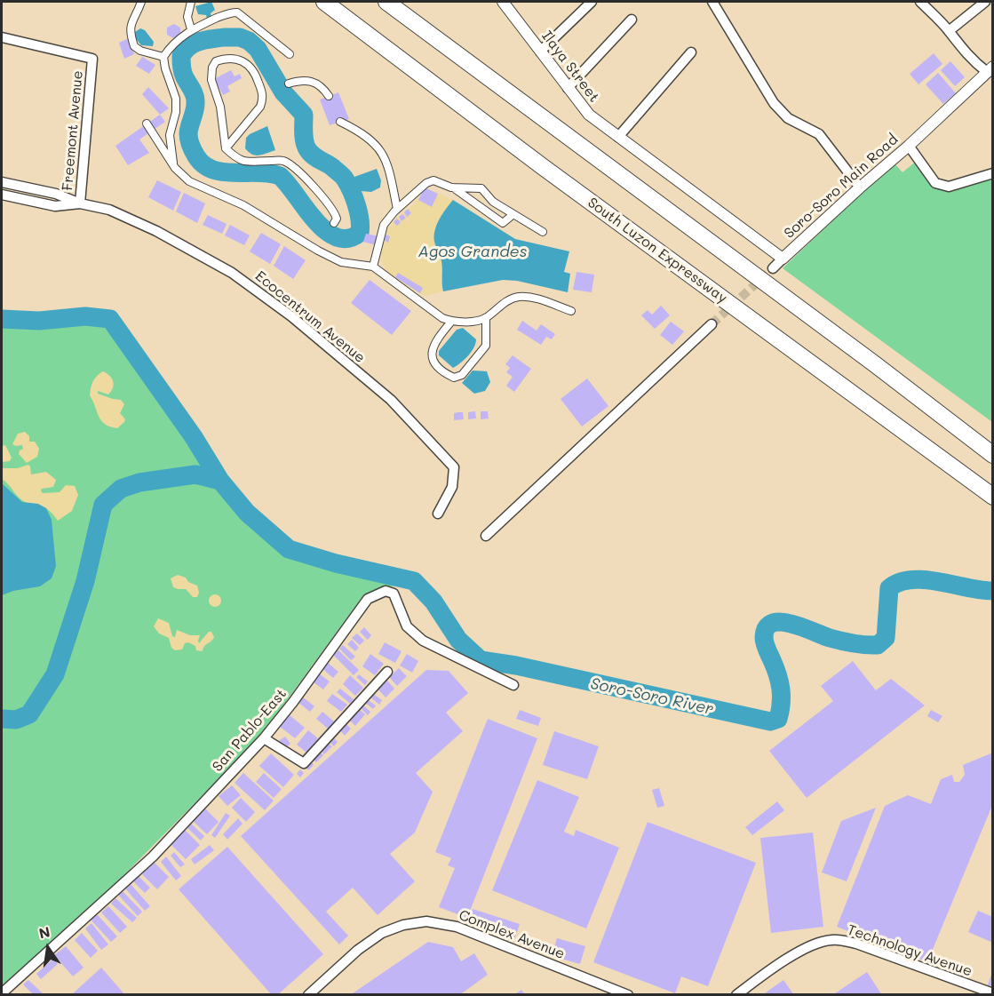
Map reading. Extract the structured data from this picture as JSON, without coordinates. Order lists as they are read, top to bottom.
{
  "streets": {
    "highway": ["South Luzon Expressway"],
    "street": [
      "Ilaya Street",
      "Freemont Avenue",
      "Soro-Soro Main Road",
      "Ecocentrum Avenue",
      "San Pablo-East",
      "Complex Avenue",
      "Technology Avenue"
    ]
  },
  "crossings": [
    ["Ilaya Street", "Soro-Soro Main Road"],
    ["Freemont Avenue", "Ecocentrum Avenue"]
  ],
  "water": ["Agos Grandes", "Soro-Soro River"],
  "north": "top"
}
